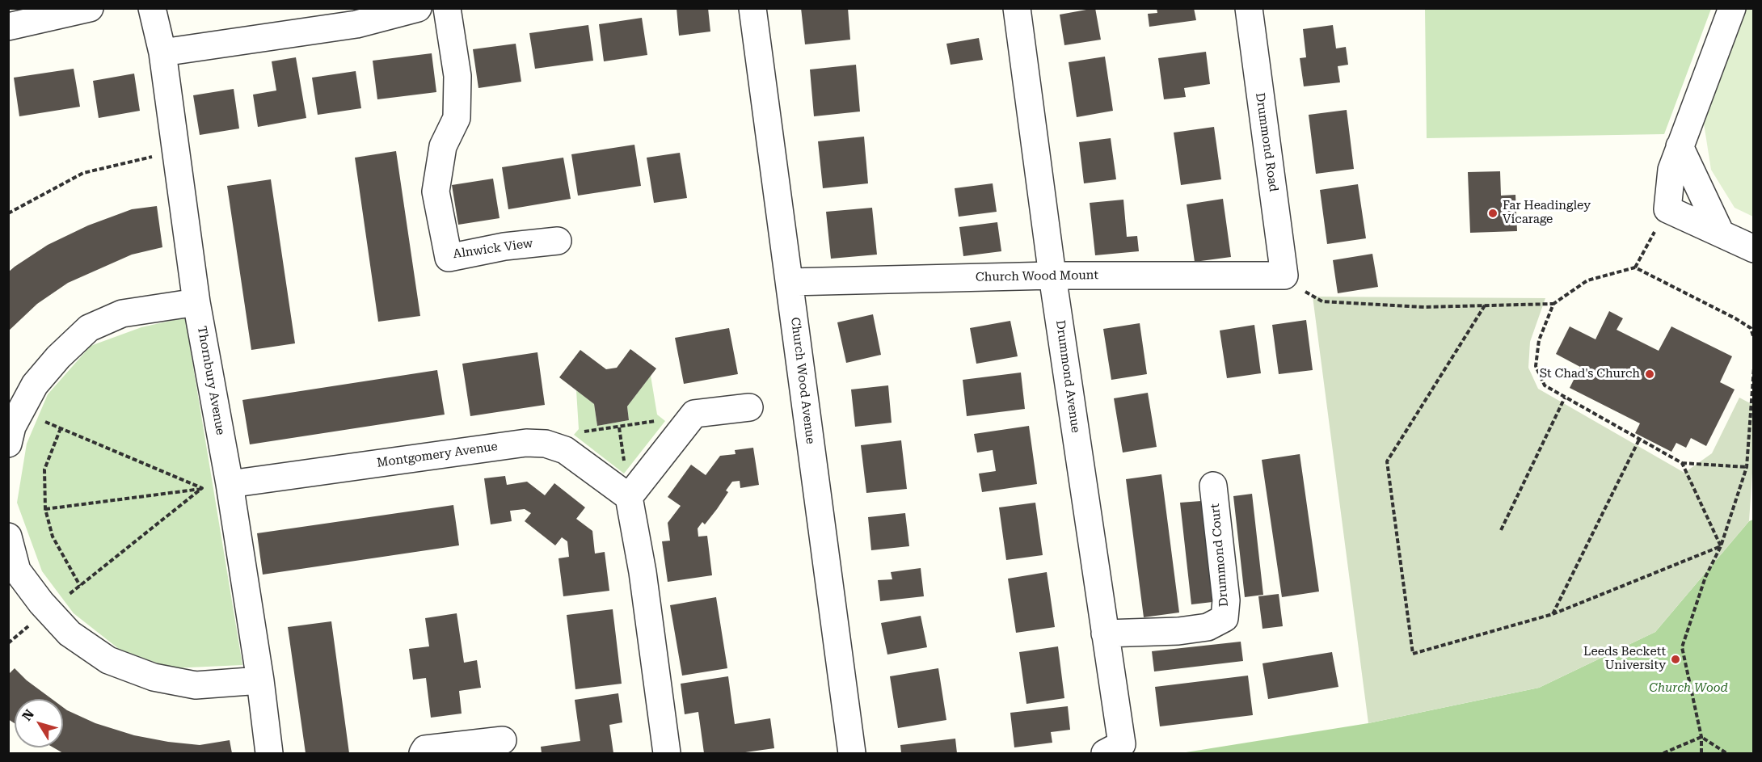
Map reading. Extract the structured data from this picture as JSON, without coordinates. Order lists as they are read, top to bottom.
{
  "streets": {
    "street": [
      "Drummond Road",
      "Alnwick View",
      "Church Wood Mount",
      "Drummond Avenue",
      "Thornbury Avenue",
      "Church Wood Avenue",
      "Montgomery Avenue",
      "Drummond Court"
    ]
  },
  "crossings": [
    ["Drummond Road", "Church Wood Mount"],
    ["Church Wood Mount", "Drummond Avenue"],
    ["Church Wood Mount", "Church Wood Avenue"],
    ["Drummond Avenue", "Drummond Court"],
    ["Thornbury Avenue", "Montgomery Avenue"]
  ],
  "parks": ["Church Wood"],
  "places": ["Far Headingley Vicarage", "St Chad's Church", "Leeds Beckett University"],
  "north": "top left"
}
